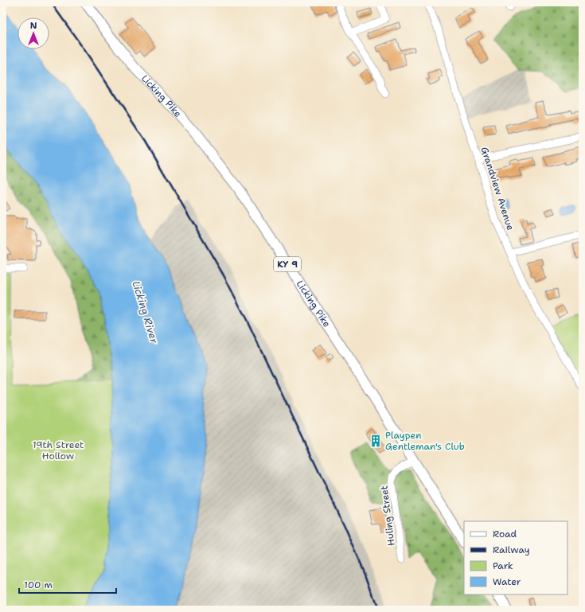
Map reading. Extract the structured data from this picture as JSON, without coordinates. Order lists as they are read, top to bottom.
{
  "streets": {
    "main road": ["Licking Pike", "KY 9"],
    "street": ["Grandview Avenue", "Huling Street"]
  },
  "crossings": [
    ["Licking Pike", "Huling Street"]
  ],
  "water": ["Licking River"],
  "parks": ["19th Street Hollow"],
  "places": {
    "building": ["Playpen Gentleman's Club"]
  },
  "legend": [
    "Road",
    "Railway",
    "Park",
    "Water"
  ],
  "scale_bar": "100 m",
  "north": "top"
}
